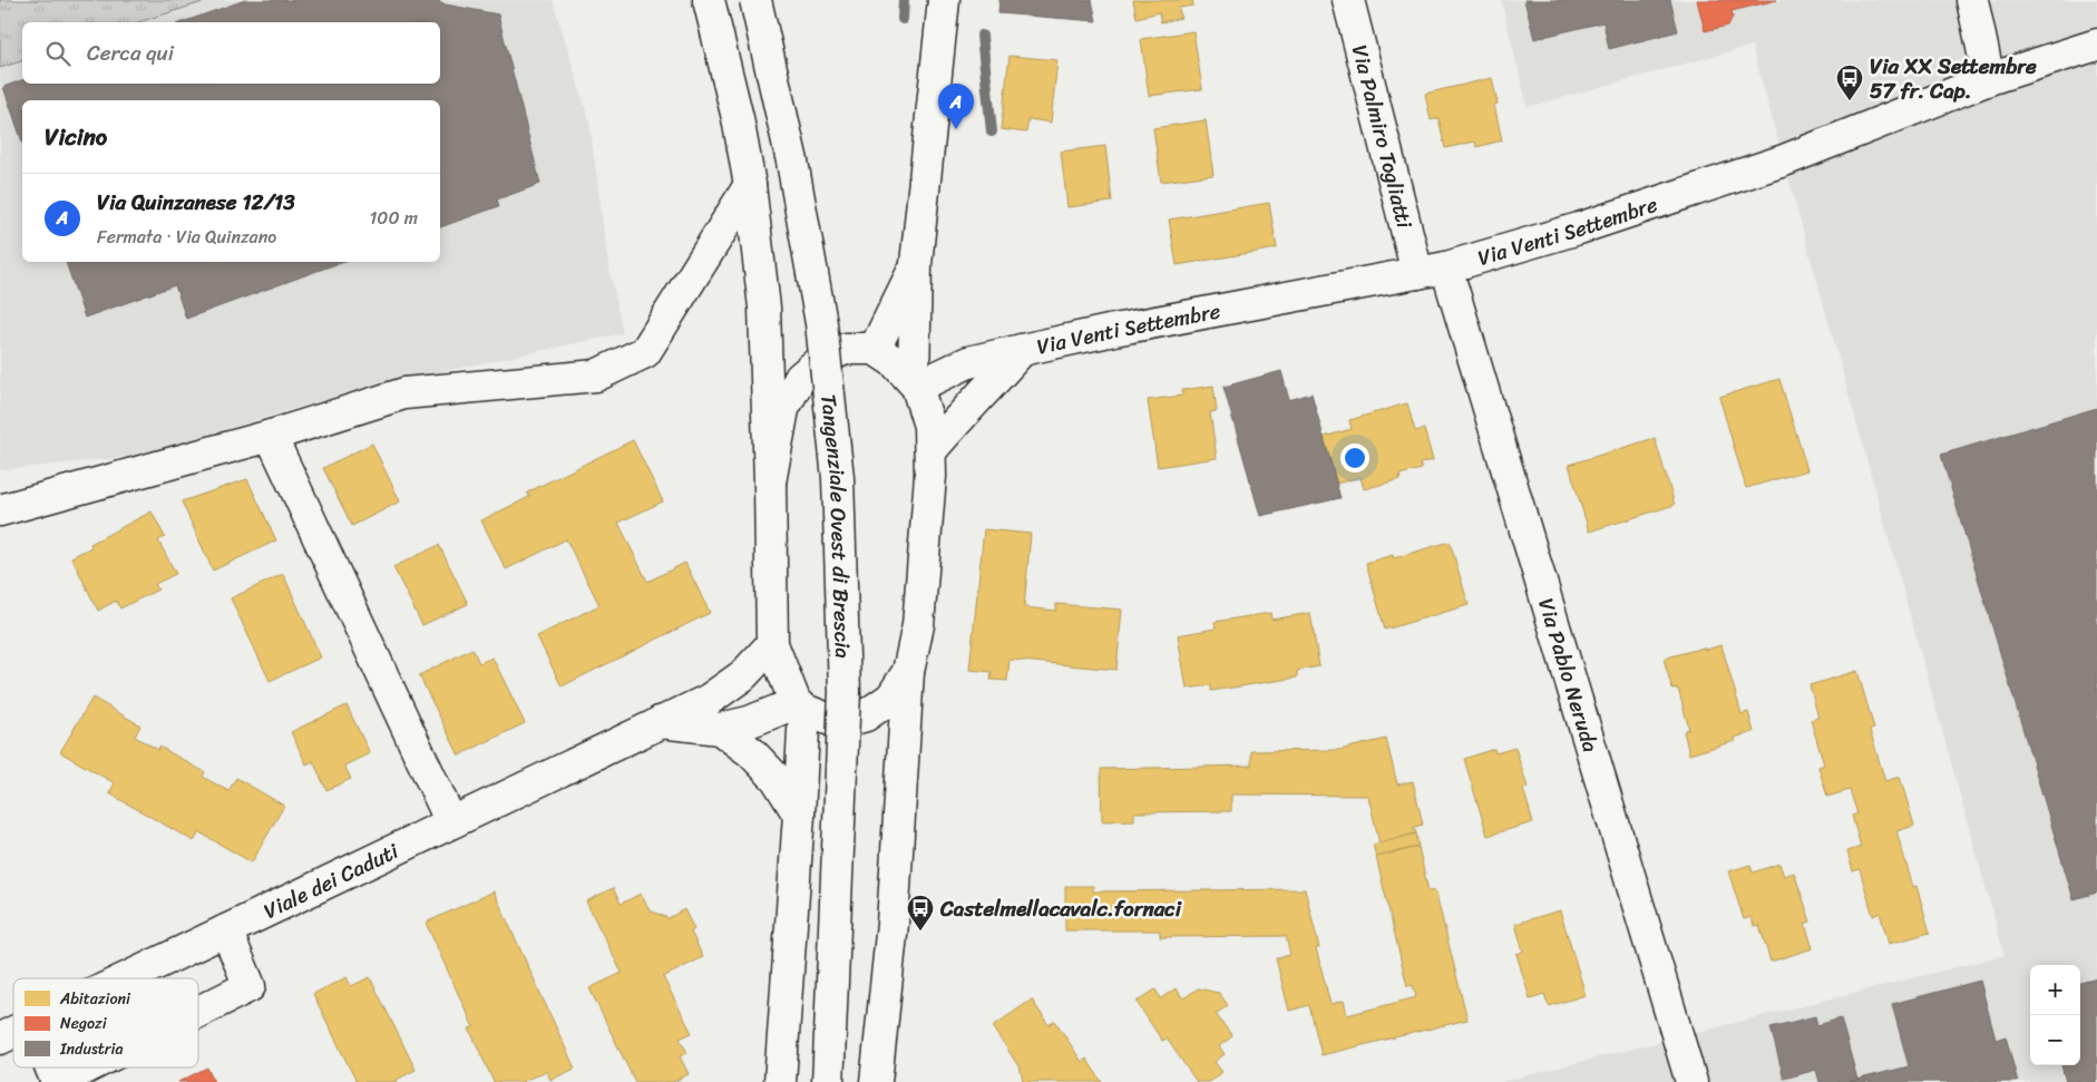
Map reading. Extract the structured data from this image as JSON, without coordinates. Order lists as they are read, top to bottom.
{
  "streets": {
    "street": [
      "Via Palmiro Togliatti",
      "Via Venti Settembre",
      "Tangenziale Ovest di Brescia",
      "Via Pablo Neruda",
      "Viale dei Caduti"
    ]
  },
  "crossings": [
    ["Via Palmiro Togliatti", "Via Venti Settembre"],
    ["Via Venti Settembre", "Via Pablo Neruda"]
  ],
  "places": {
    "bus stop": ["Via XX Settembre 57 fr. Cap.", "Castelmellacavalc.fornaci"]
  },
  "legend": ["Abitazioni", "Negozi", "Industria"],
  "page": {
    "search": "Cerca qui",
    "pins": "A",
    "heading": "Vicino",
    "list": [
      {
        "mark": "A",
        "name": "Via Quinzanese 12/13",
        "note": "Fermata · Via Quinzano",
        "value": "100 m"
      }
    ],
    "map_buttons": ["+", "−"]
  }
}
